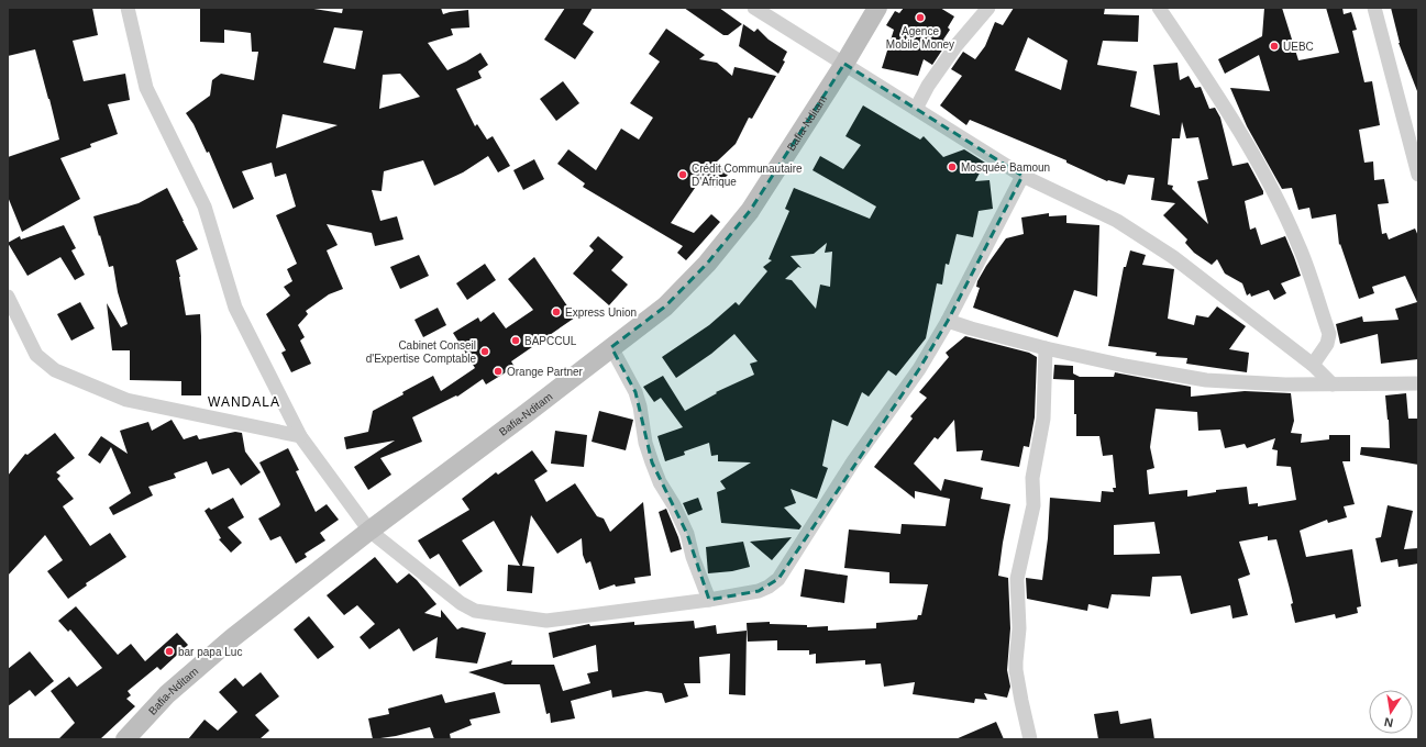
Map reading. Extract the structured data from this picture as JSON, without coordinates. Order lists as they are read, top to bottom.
{
  "streets": {
    "main road": ["Bafia-Nditam"]
  },
  "districts": ["WANDALA"],
  "places": [
    "Agence Mobile Money",
    "UEBC",
    "Mosquée Bamoun",
    "Crédit Communautaire D'Afrique",
    "Express Union",
    "BAPCCUL",
    "Cabinet Conseil d'Expertise Comptable",
    "Orange Partner",
    "bar papa Luc"
  ],
  "north": "bottom"
}
